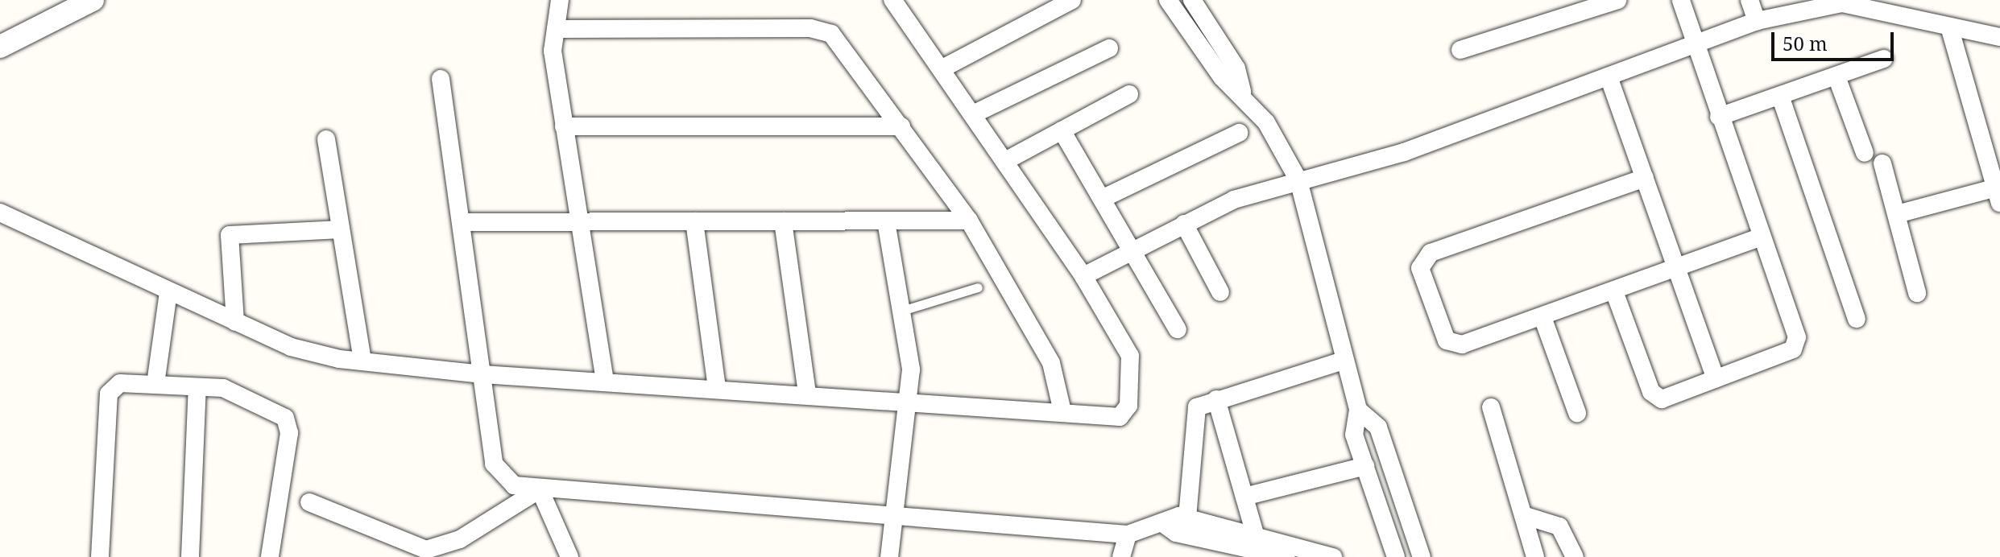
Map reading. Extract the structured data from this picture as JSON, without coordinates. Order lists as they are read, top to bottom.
{
  "scale_bar": "50 m"
}
